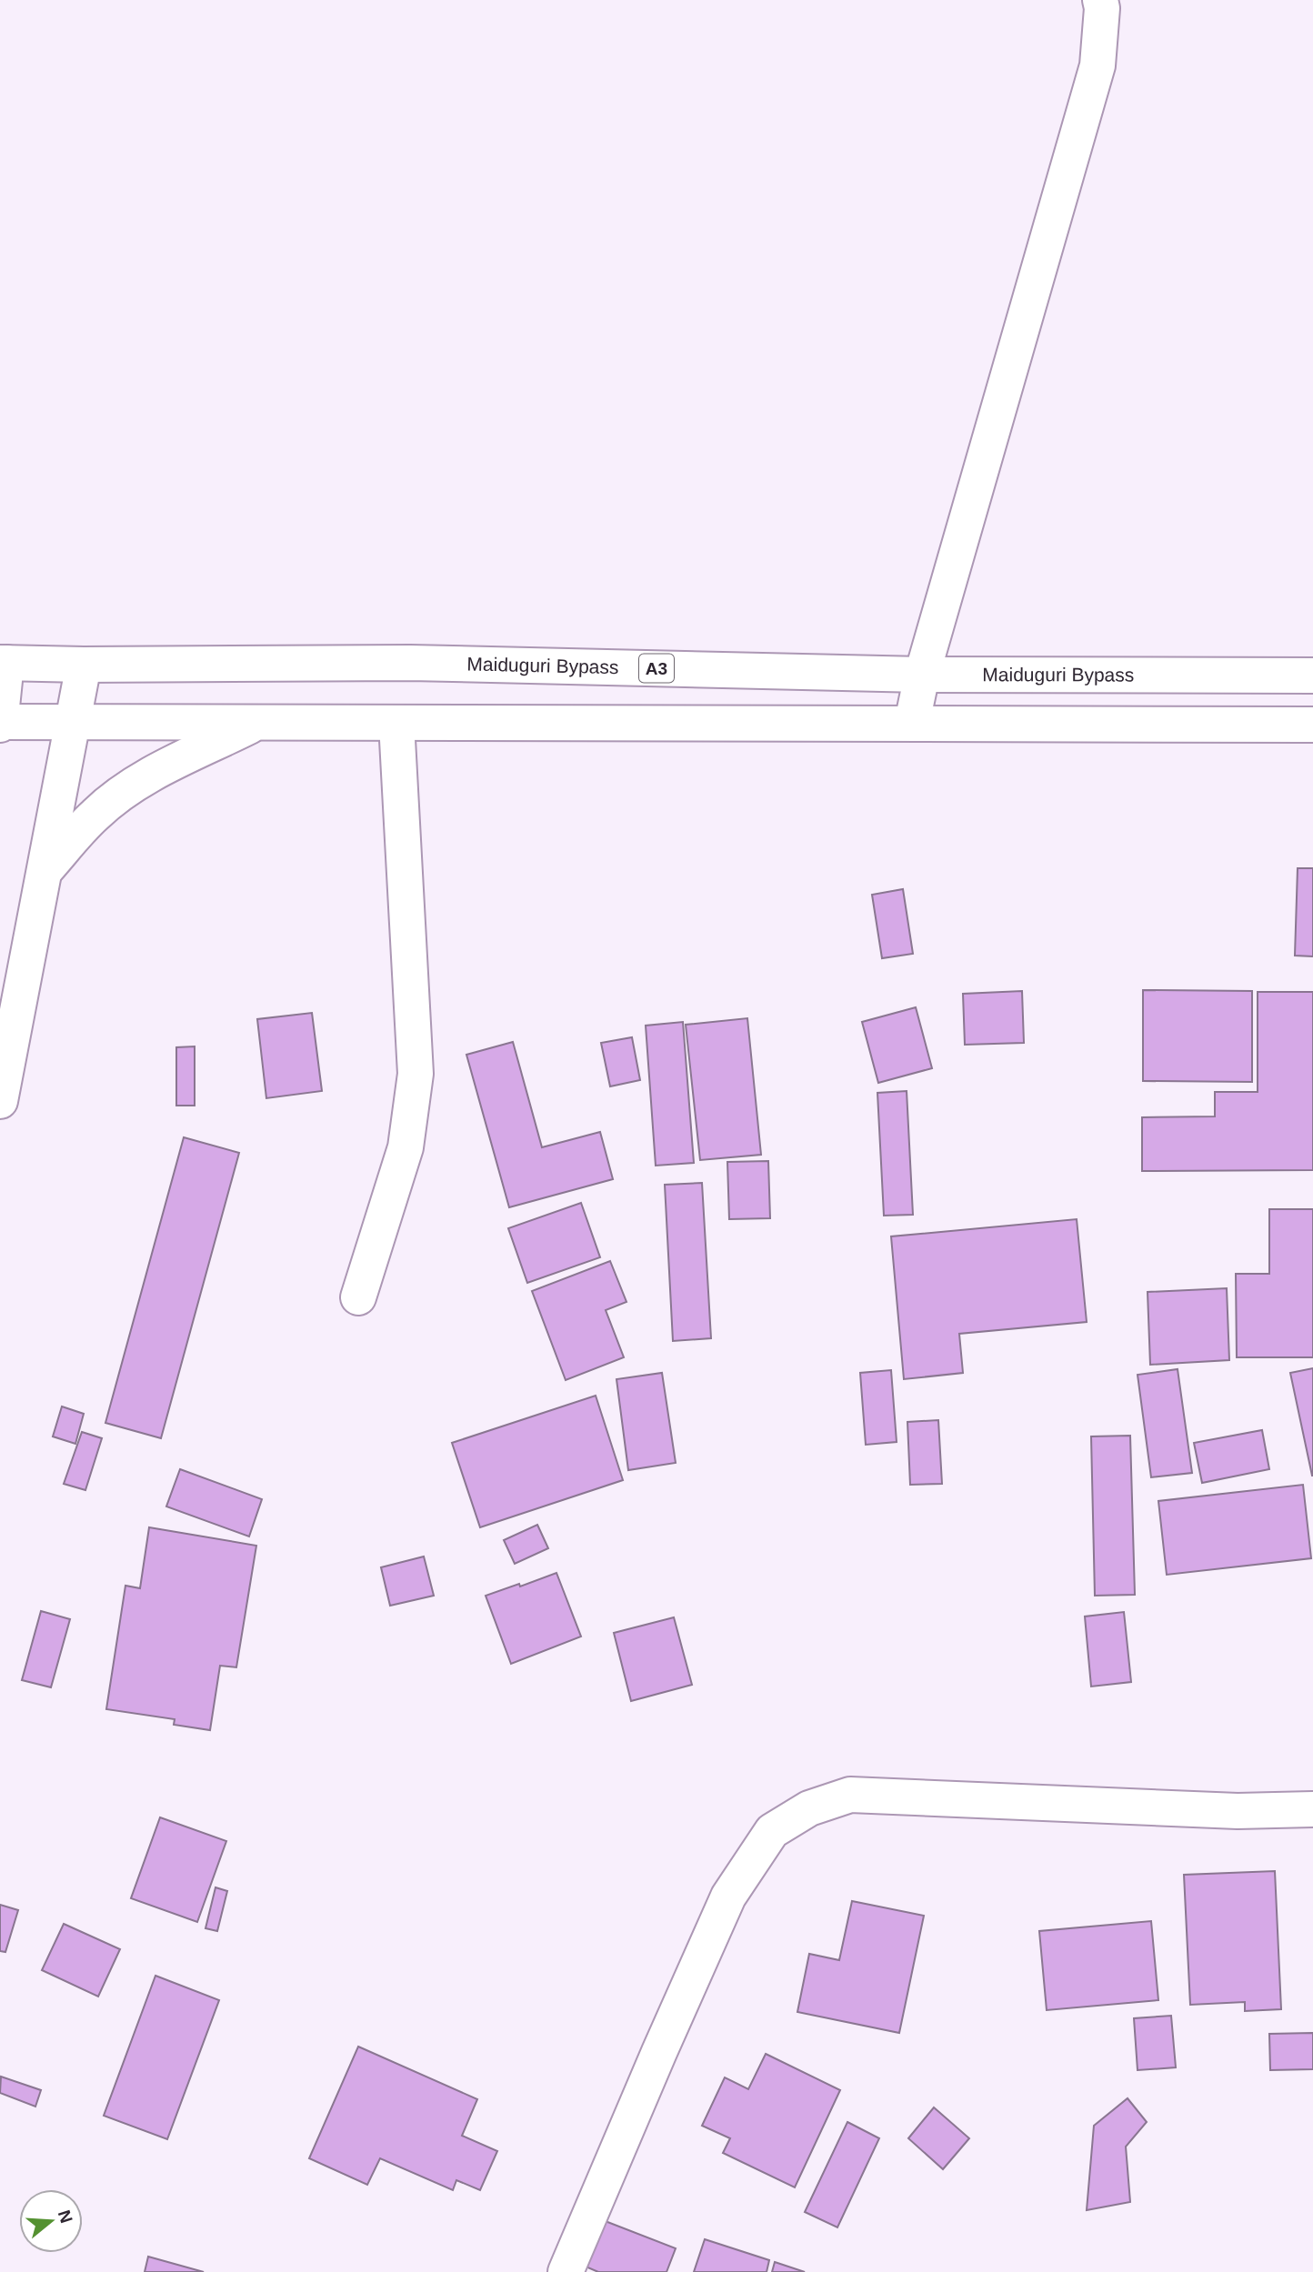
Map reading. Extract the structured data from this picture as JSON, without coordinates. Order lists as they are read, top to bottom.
{
  "streets": {
    "main road": ["Maiduguri Bypass", "A3"]
  },
  "north": "right"
}
